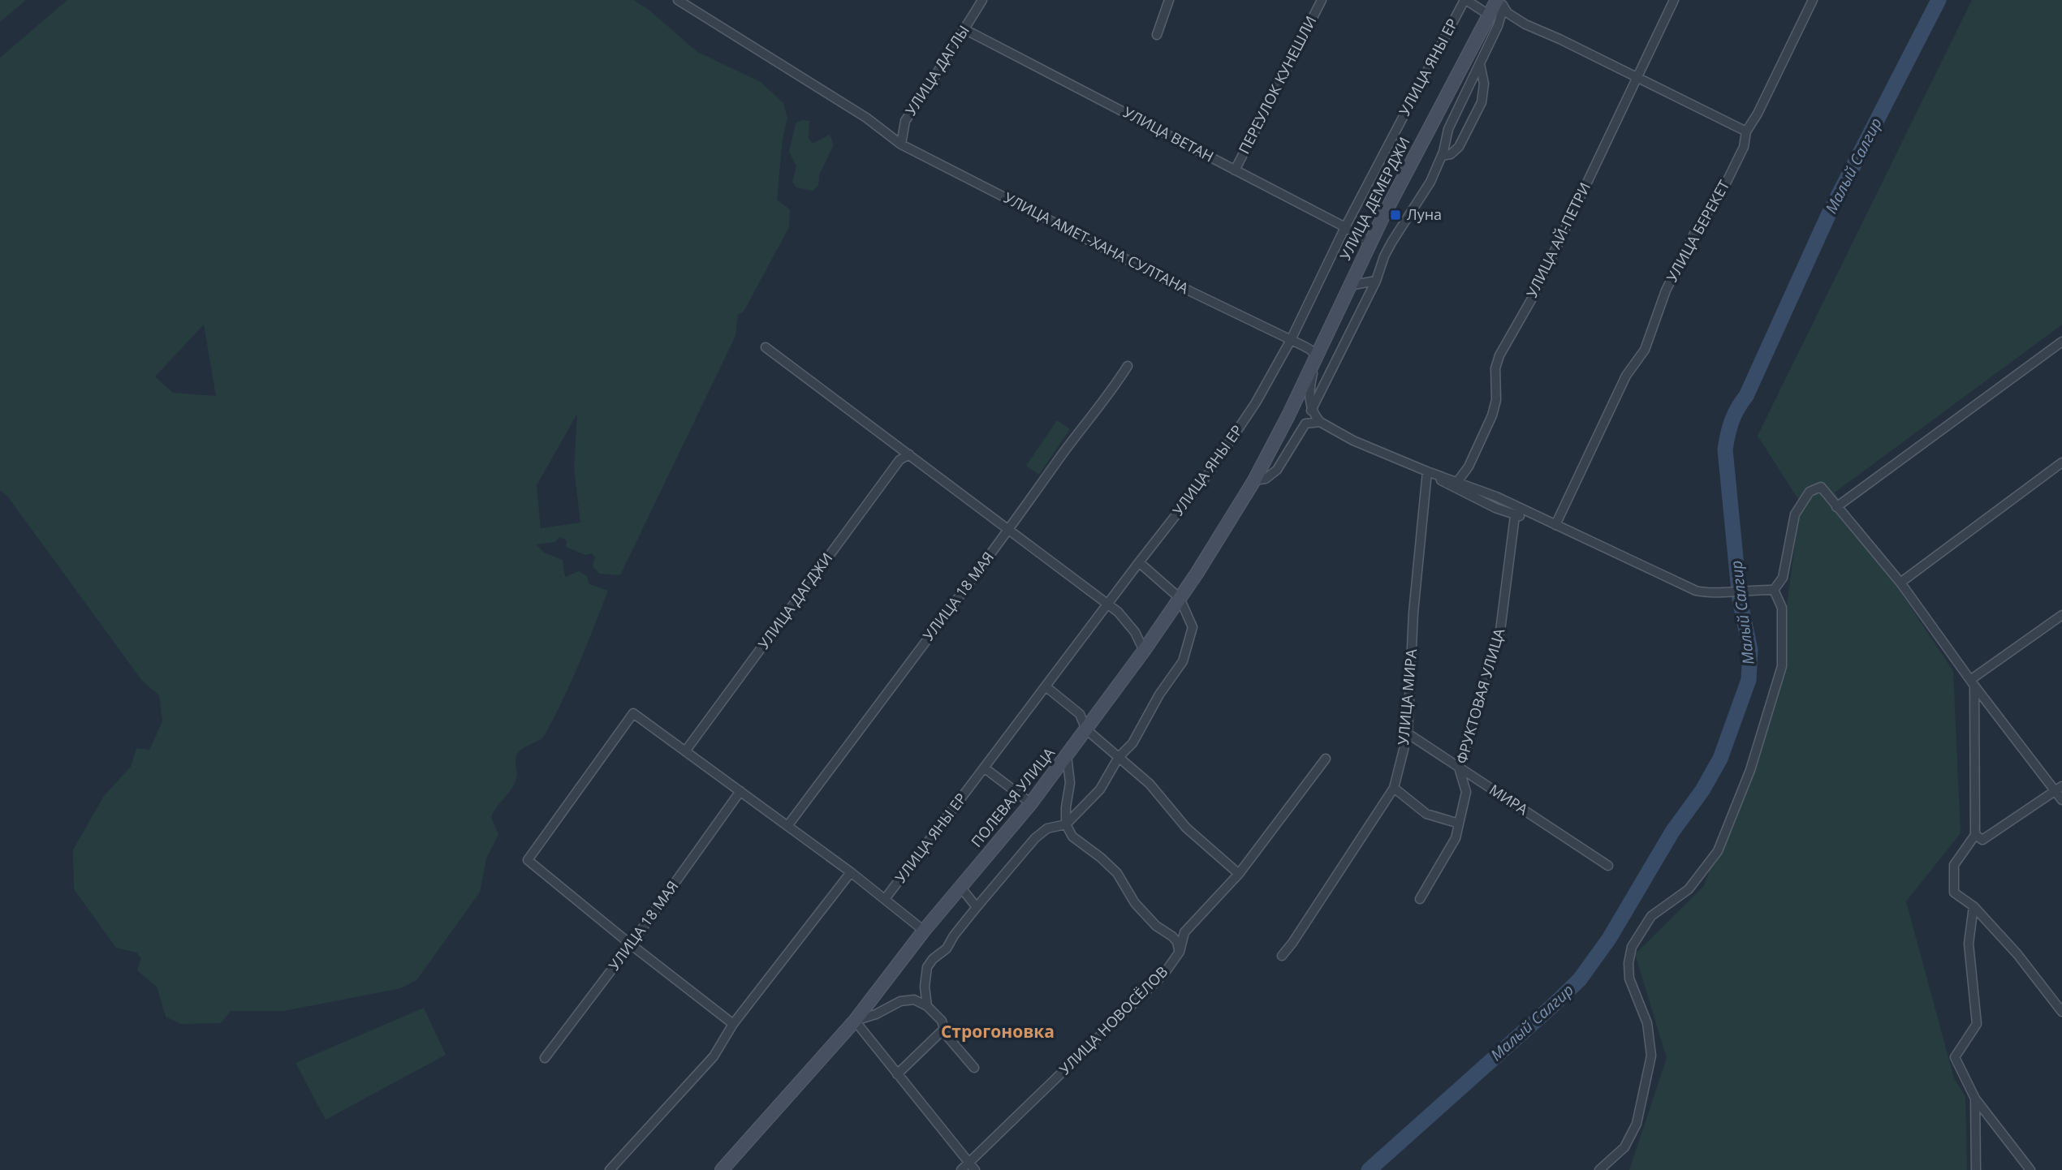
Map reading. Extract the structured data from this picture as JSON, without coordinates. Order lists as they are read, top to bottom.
{
  "streets": {
    "main road": ["УЛИЦА ДЕМЕРДЖИ", "ПОЛЕВАЯ УЛИЦА"],
    "street": [
      "УЛИЦА ЯНЫ ЕР",
      "УЛИЦА ДАГЛЫ",
      "ПЕРЕУЛОК КУНЕШЛИ",
      "УЛИЦА ВЕТАН",
      "УЛИЦА БЕРЕКЕТ",
      "УЛИЦА АЙ-ПЕТРИ",
      "УЛИЦА АМЕТ-ХАНА СУЛТАНА",
      "УЛИЦА 18 МАЯ",
      "УЛИЦА ДАГДЖИ",
      "ФРУКТОВАЯ УЛИЦА",
      "УЛИЦА МИРА",
      "МИРА",
      "УЛИЦА НОВОСЁЛОВ"
    ]
  },
  "crossings": [
    ["УЛИЦА ЯНЫ ЕР", "УЛИЦА ВЕТАН"],
    ["УЛИЦА ЯНЫ ЕР", "УЛИЦА АМЕТ-ХАНА СУЛТАНА"],
    ["УЛИЦА ДАГЛЫ", "УЛИЦА ВЕТАН"],
    ["УЛИЦА ДАГЛЫ", "УЛИЦА АМЕТ-ХАНА СУЛТАНА"],
    ["ПЕРЕУЛОК КУНЕШЛИ", "УЛИЦА ВЕТАН"],
    ["УЛИЦА ВЕТАН", "УЛИЦА ДЕМЕРДЖИ"],
    ["УЛИЦА ДЕМЕРДЖИ", "УЛИЦА АМЕТ-ХАНА СУЛТАНА"],
    ["УЛИЦА ДЕМЕРДЖИ", "ПОЛЕВАЯ УЛИЦА"],
    ["ФРУКТОВАЯ УЛИЦА", "МИРА"],
    ["УЛИЦА МИРА", "МИРА"]
  ],
  "districts": ["Строгоновка"],
  "water": ["Малый Салгир"],
  "places": {
    "transit": ["Луна"]
  }
}
